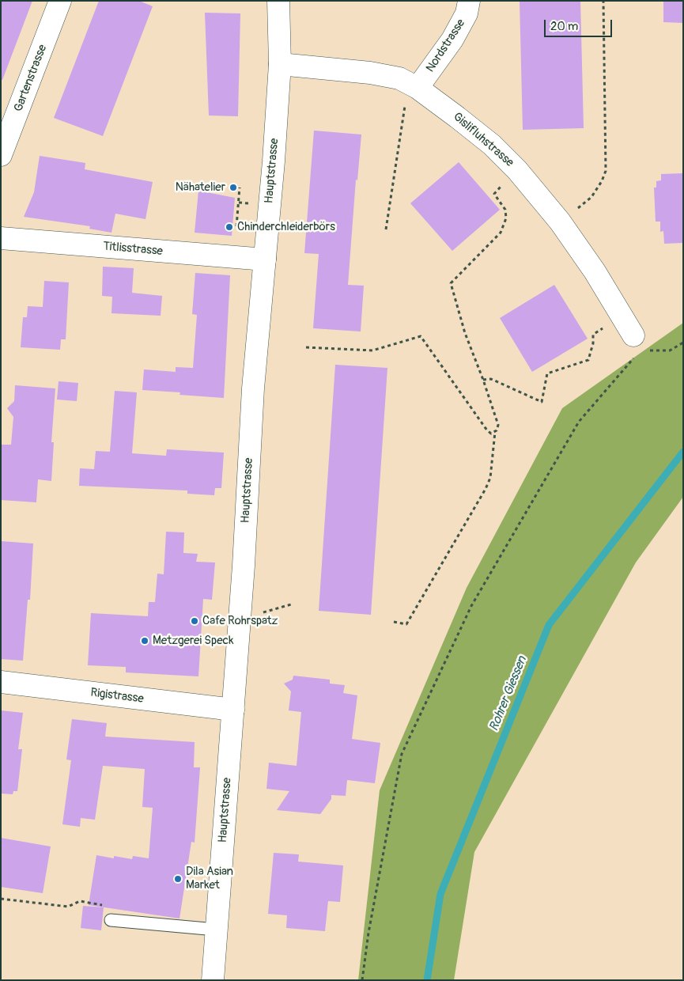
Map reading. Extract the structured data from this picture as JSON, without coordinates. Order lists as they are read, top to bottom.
{
  "streets": {
    "street": [
      "Nordstrasse",
      "Gartenstrasse",
      "Gislifluhstrasse",
      "Hauptstrasse",
      "Titlisstrasse",
      "Rigistrasse"
    ]
  },
  "crossings": [
    ["Nordstrasse", "Gislifluhstrasse"],
    ["Gislifluhstrasse", "Hauptstrasse"],
    ["Hauptstrasse", "Titlisstrasse"],
    ["Hauptstrasse", "Rigistrasse"]
  ],
  "water": ["Rohrer Giessen"],
  "places": [
    "Nähatelier",
    "Chinderchleiderbörs",
    "Cafe Rohrspatz",
    "Metzgerei Speck",
    "Dila Asian Market"
  ],
  "scale_bar": "20 m"
}
